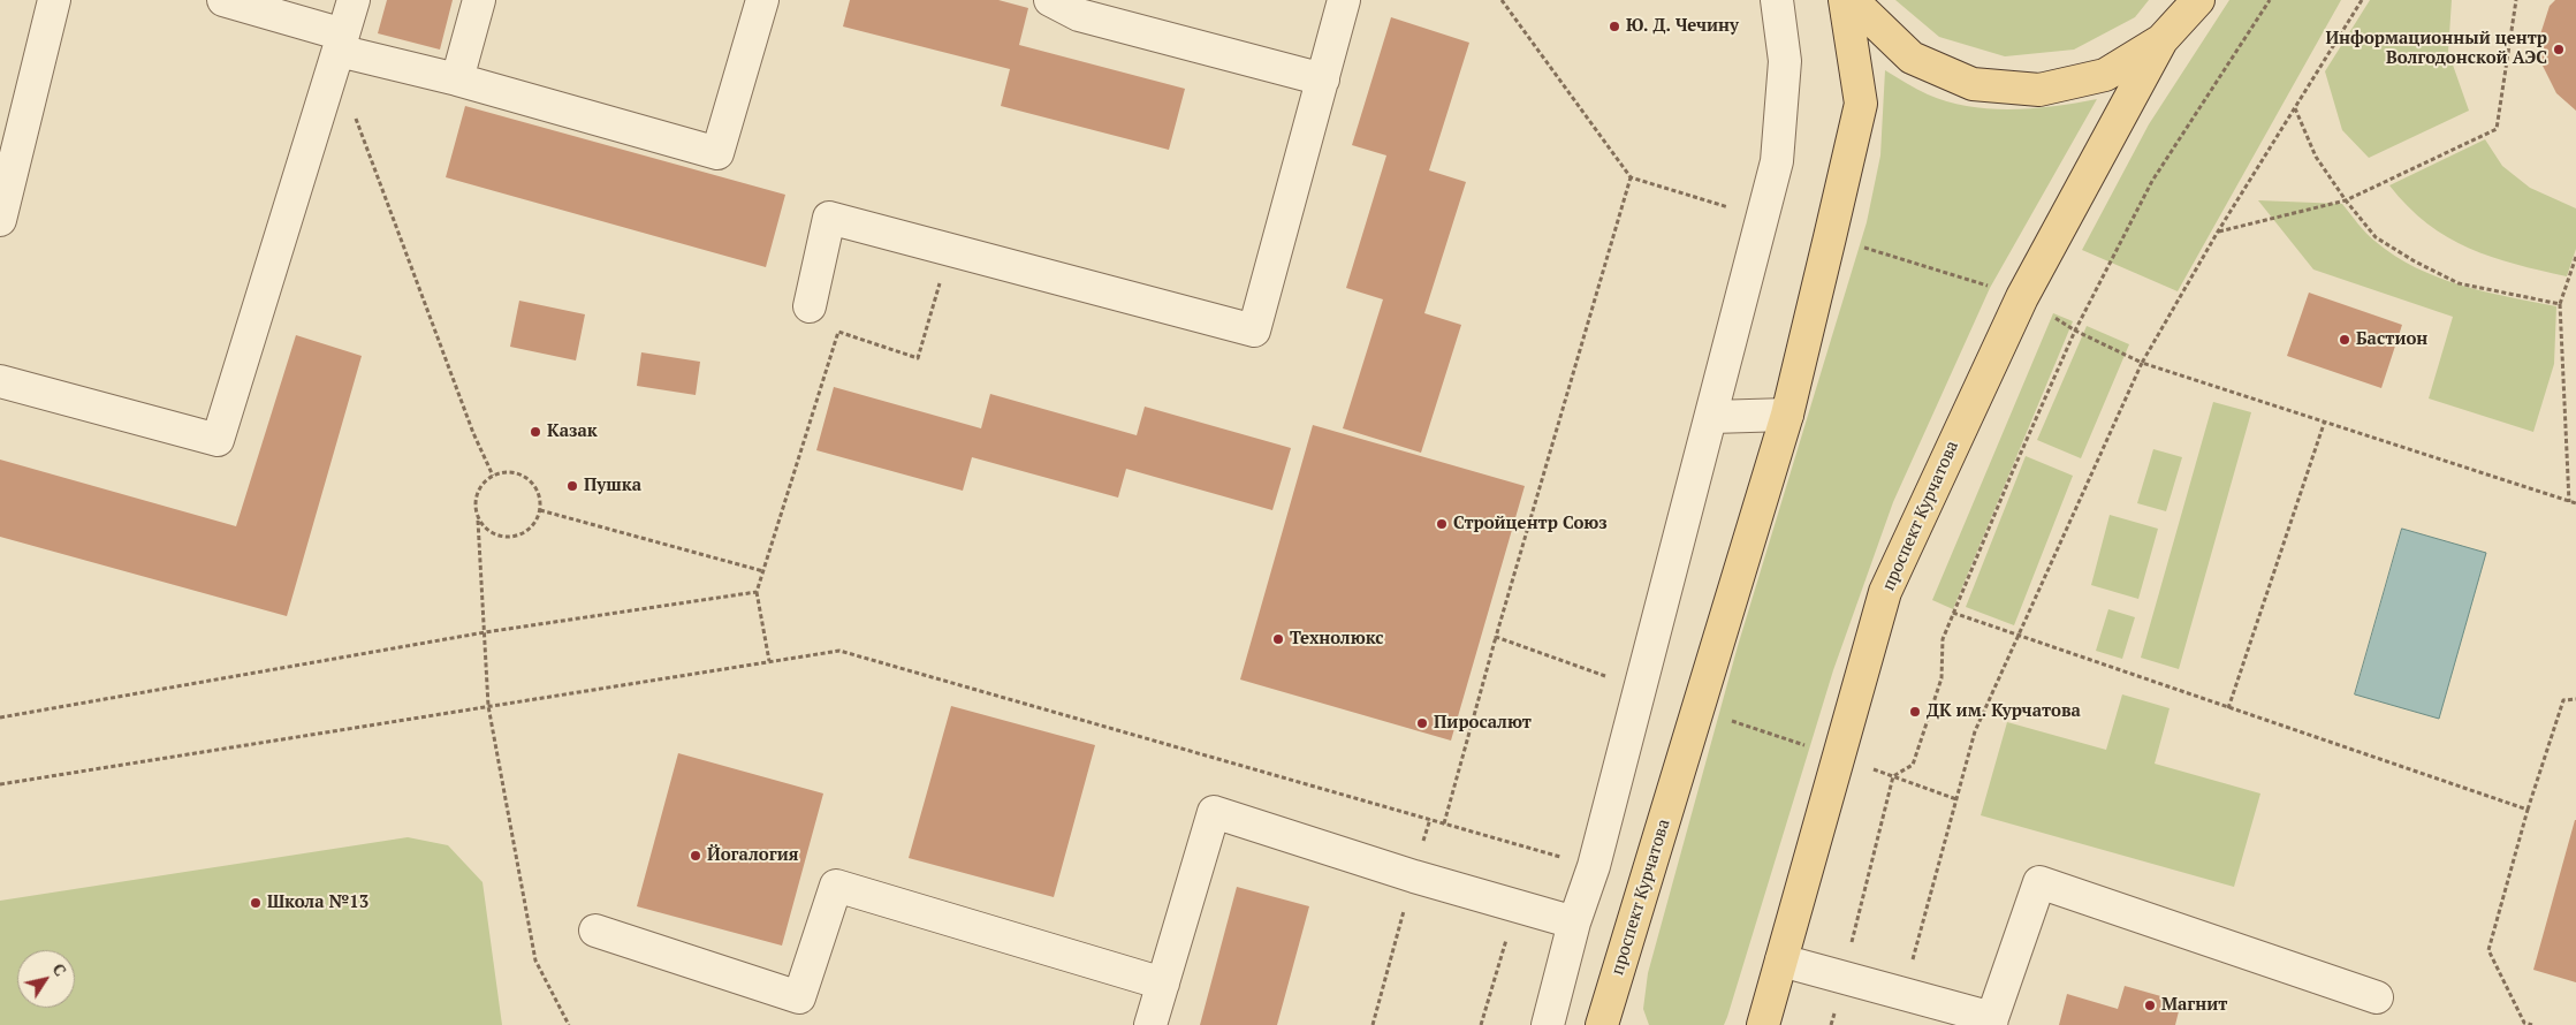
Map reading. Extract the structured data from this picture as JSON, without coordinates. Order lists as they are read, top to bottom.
{
  "streets": {
    "main road": ["проспект Курчатова"]
  },
  "places": [
    "Ю. Д. Чечину",
    "Информационный центр Волгодонской АЭС",
    "Бастион",
    "Казак",
    "Пушка",
    "Стройцентр Союз",
    "Технолюкс",
    "ДК им. Курчатова",
    "Пиросалют",
    "Йогалогия",
    "Школа №13",
    "Магнит"
  ],
  "north": "top right"
}
